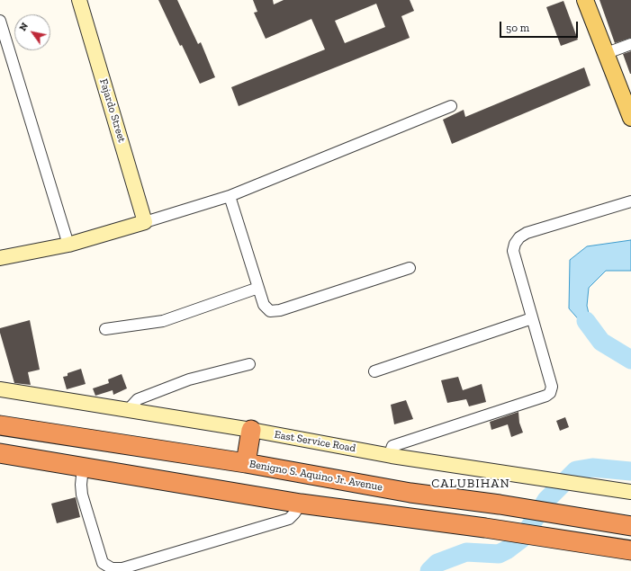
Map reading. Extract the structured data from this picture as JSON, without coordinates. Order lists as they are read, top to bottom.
{
  "streets": {
    "highway": ["Benigno S. Aquino Jr. Avenue"],
    "street": ["Fajardo Street", "East Service Road"]
  },
  "districts": ["CALUBIHAN"],
  "scale_bar": "50 m",
  "north": "top left"
}
